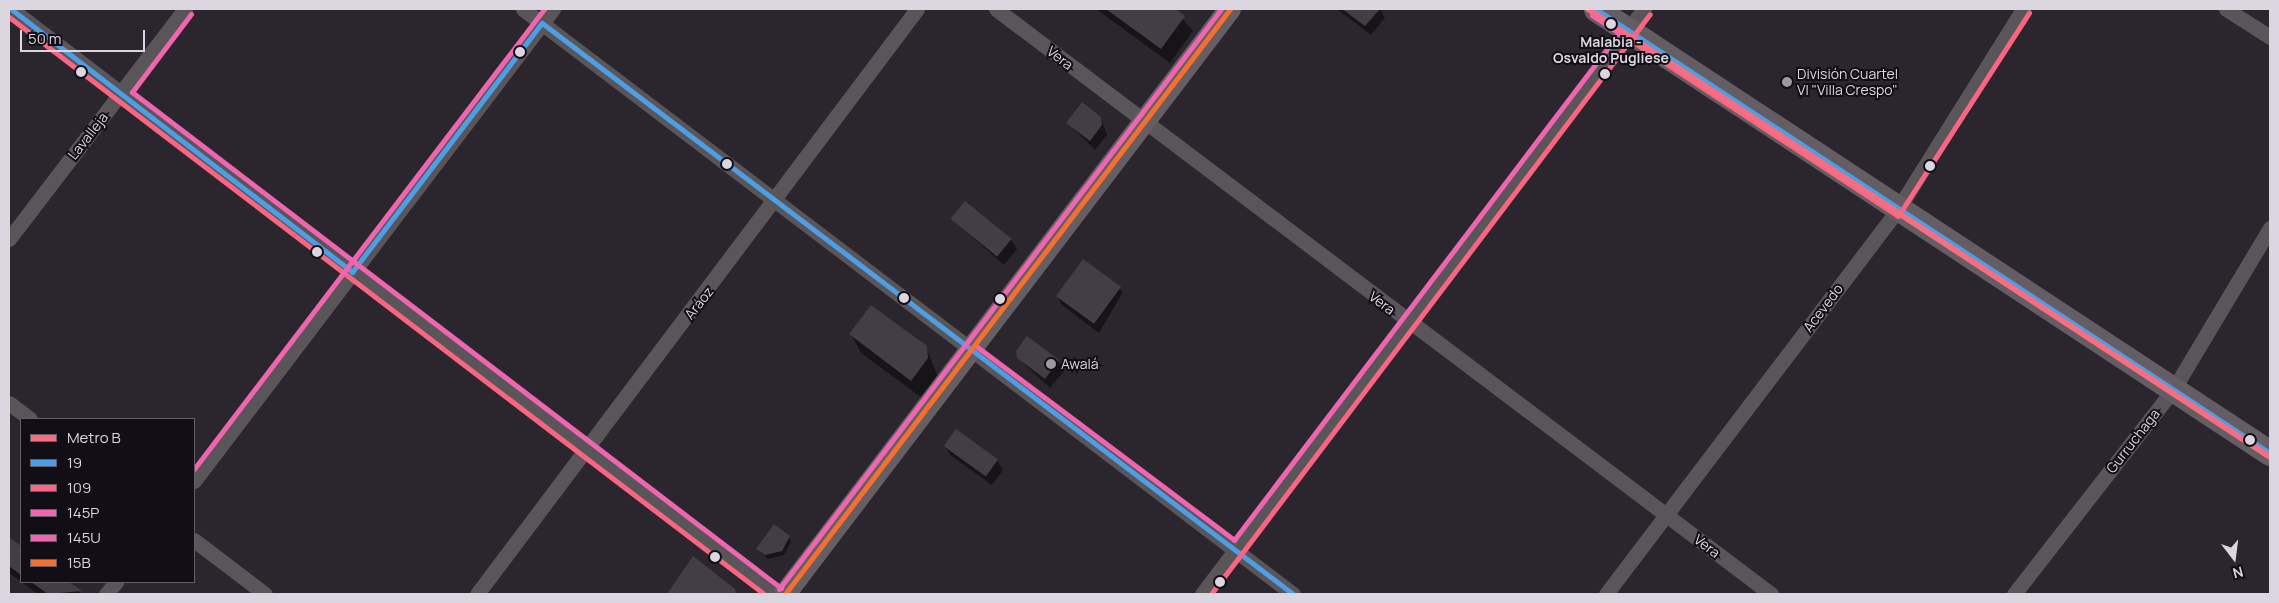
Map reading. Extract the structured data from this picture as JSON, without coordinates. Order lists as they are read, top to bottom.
{
  "streets": {
    "street": [
      "Vera",
      "Lavalleja",
      "Aráoz",
      "Acevedo",
      "Gurruchaga"
    ]
  },
  "crossings": [
    ["Vera", "Acevedo"]
  ],
  "places": ["Malabia - Osvaldo Pugliese", "División Cuartel VI \"Villa Crespo\"", "Awalá"],
  "lines": [
    "metro line B",
    "transit line 19",
    "transit line 145P",
    "transit line 145U",
    "transit line 15B",
    "transit line 109"
  ],
  "legend": [
    "Metro B",
    "19",
    "109",
    "145P",
    "145U",
    "15B"
  ],
  "scale_bar": "50 m",
  "north": "bottom"
}
